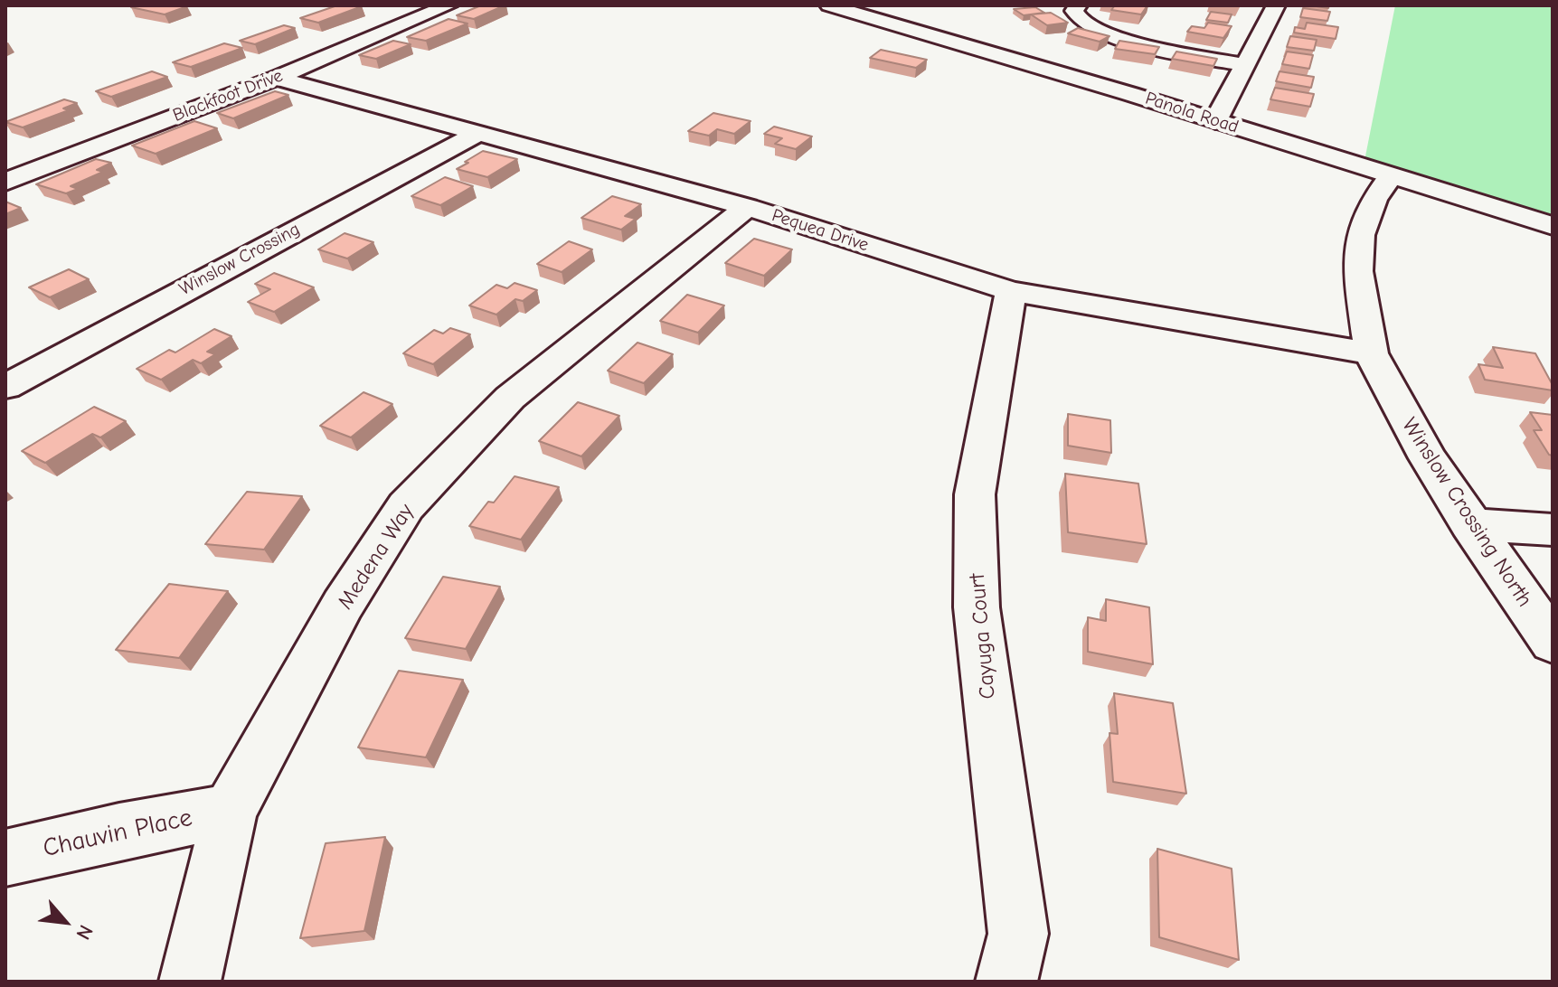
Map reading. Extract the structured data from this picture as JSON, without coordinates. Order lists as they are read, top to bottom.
{
  "streets": {
    "street": [
      "Blackfoot Drive",
      "Panola Road",
      "Pequea Drive",
      "Winslow Crossing",
      "Winslow Crossing North",
      "Medena Way",
      "Cayuga Court",
      "Chauvin Place"
    ]
  },
  "crossings": [
    ["Blackfoot Drive", "Pequea Drive"],
    ["Panola Road", "Winslow Crossing North"],
    ["Pequea Drive", "Winslow Crossing"],
    ["Pequea Drive", "Winslow Crossing North"],
    ["Pequea Drive", "Medena Way"],
    ["Pequea Drive", "Cayuga Court"],
    ["Medena Way", "Chauvin Place"]
  ],
  "north": "bottom right"
}
